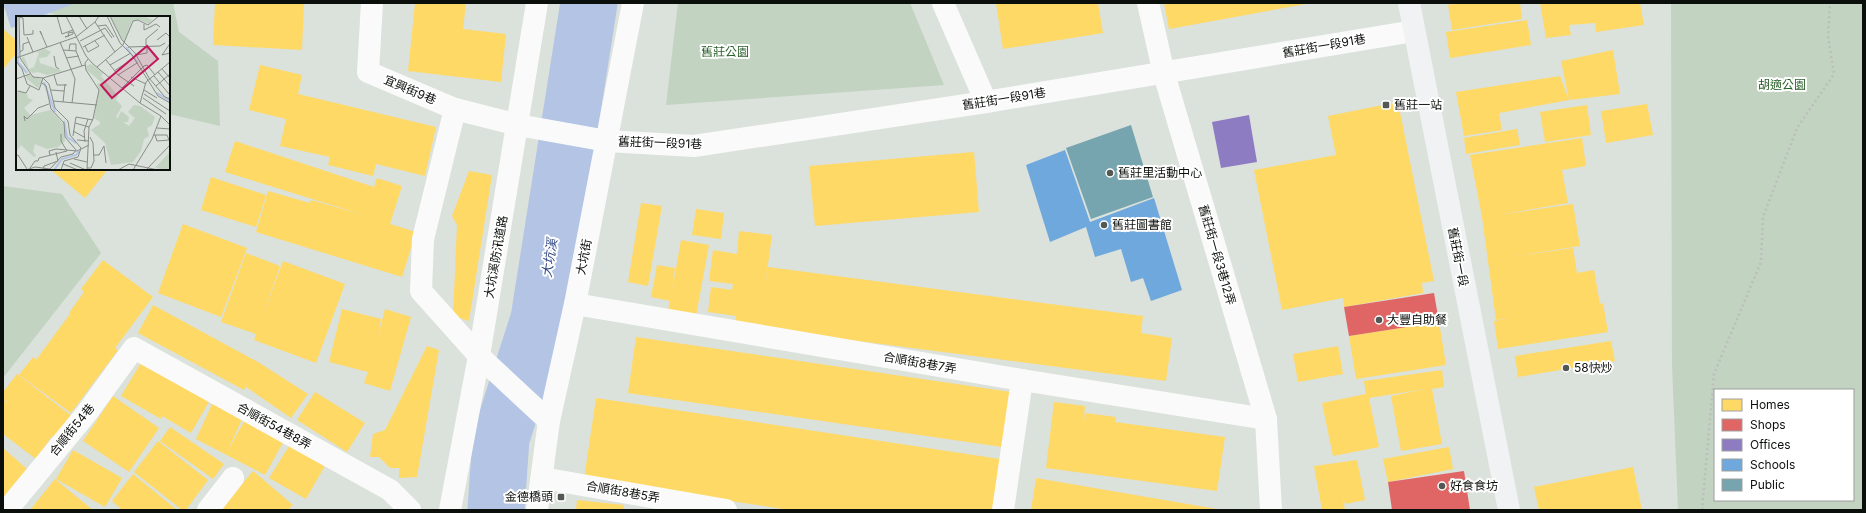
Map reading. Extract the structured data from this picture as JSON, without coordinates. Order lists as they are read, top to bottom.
{
  "streets": {
    "main road": ["舊莊街一段"],
    "street": [
      "舊莊街一段91巷",
      "宜興街9巷",
      "舊莊街一段3巷12弄",
      "大坑溪防汛道路",
      "大坑街",
      "合順街8巷7弄",
      "合順街54巷8弄",
      "合順街54巷",
      "合順街8巷5弄"
    ]
  },
  "crossings": [
    ["舊莊街一段91巷", "宜興街9巷"],
    ["舊莊街一段91巷", "舊莊街一段3巷12弄"],
    ["舊莊街一段91巷", "大坑溪防汛道路"],
    ["舊莊街一段91巷", "大坑街"],
    ["舊莊街一段91巷", "舊莊街一段"],
    ["宜興街9巷", "大坑溪防汛道路"],
    ["舊莊街一段3巷12弄", "合順街8巷7弄"],
    ["大坑街", "合順街8巷7弄"],
    ["大坑街", "合順街8巷5弄"],
    ["合順街54巷8弄", "合順街54巷"]
  ],
  "water": ["大坑溪"],
  "parks": ["舊莊公園", "胡適公園"],
  "places": {
    "transit": ["舊莊一站", "金德橋頭"],
    "other": [
      "舊莊里活動中心",
      "舊莊圖書館",
      "大豐自助餐",
      "58快炒",
      "好食食坊"
    ]
  },
  "legend": [
    "Homes",
    "Shops",
    "Offices",
    "Schools",
    "Public"
  ]
}
